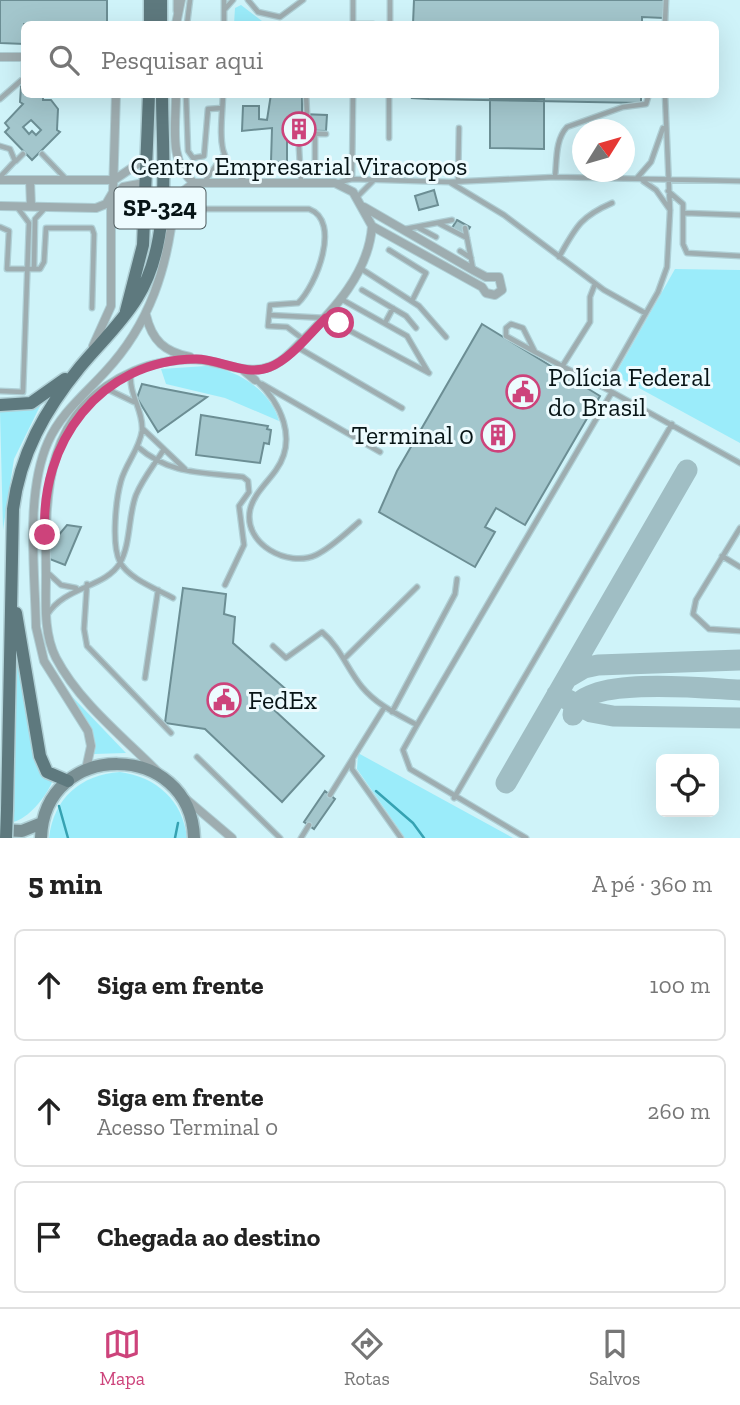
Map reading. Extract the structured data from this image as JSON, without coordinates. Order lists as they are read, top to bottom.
{
  "streets": {
    "main road": ["SP-324"]
  },
  "places": {
    "building": ["Centro Empresarial Viracopos", "Terminal 0"],
    "public building": ["Polícia Federal do Brasil", "FedEx"]
  },
  "north": "top right",
  "page": {
    "search": "Pesquisar aqui",
    "heading": ["5 min", "A pé · 360 m"],
    "list": [
      ["Siga em frente", "100 m"],
      ["Siga em frente", "Acesso Terminal 0", "260 m"],
      "Chegada ao destino"
    ],
    "nav": ["Mapa", "Rotas", "Salvos"]
  }
}
